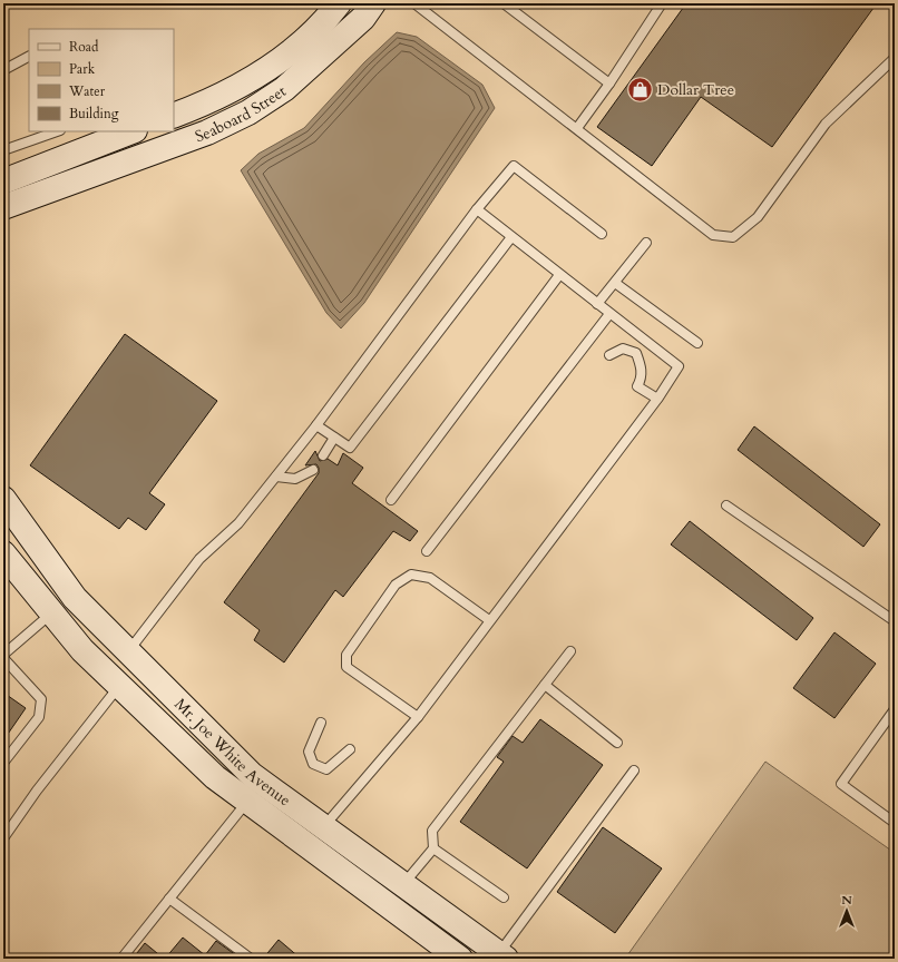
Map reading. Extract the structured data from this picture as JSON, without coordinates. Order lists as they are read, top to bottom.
{
  "streets": {
    "main road": ["Seaboard Street", "Mr. Joe White Avenue"]
  },
  "places": {
    "shop": ["Dollar Tree"]
  },
  "legend": [
    "Road",
    "Park",
    "Water",
    "Building"
  ],
  "north": "top"
}
